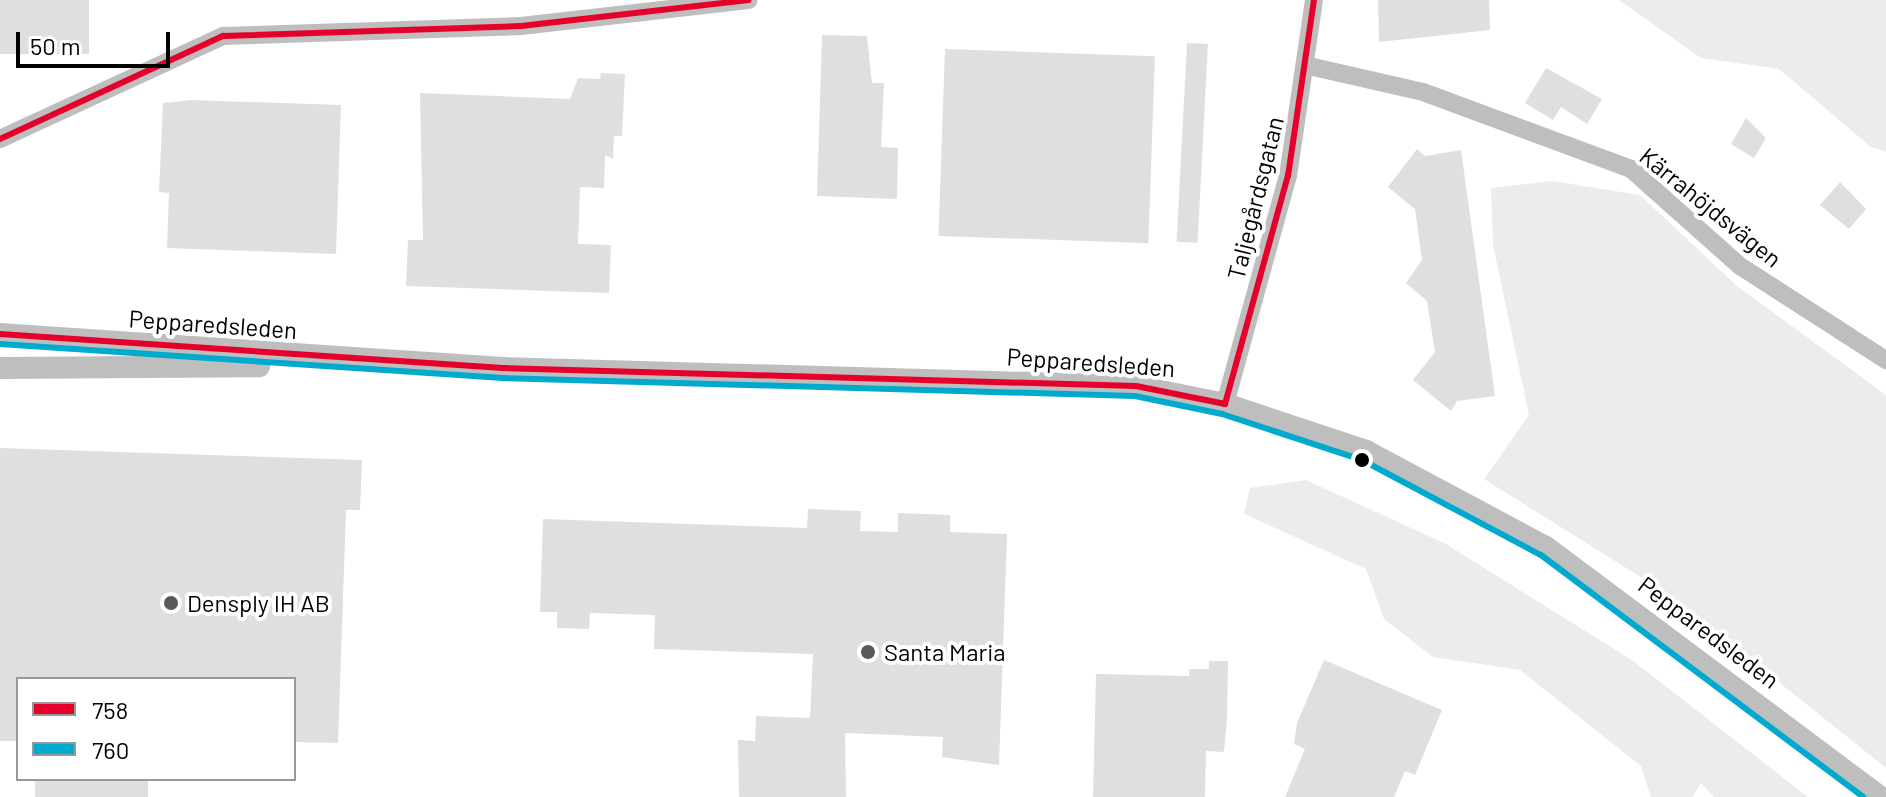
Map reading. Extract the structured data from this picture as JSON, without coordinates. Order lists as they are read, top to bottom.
{
  "streets": {
    "street": ["Taljegårdsgatan", "Kärrahöjdsvägen", "Pepparedsleden"]
  },
  "crossings": [
    ["Taljegårdsgatan", "Kärrahöjdsvägen"],
    ["Taljegårdsgatan", "Pepparedsleden"]
  ],
  "places": ["Densply IH AB", "Santa Maria"],
  "lines": ["transit line 758", "transit line 760"],
  "legend": ["758", "760"],
  "scale_bar": "50 m"
}
